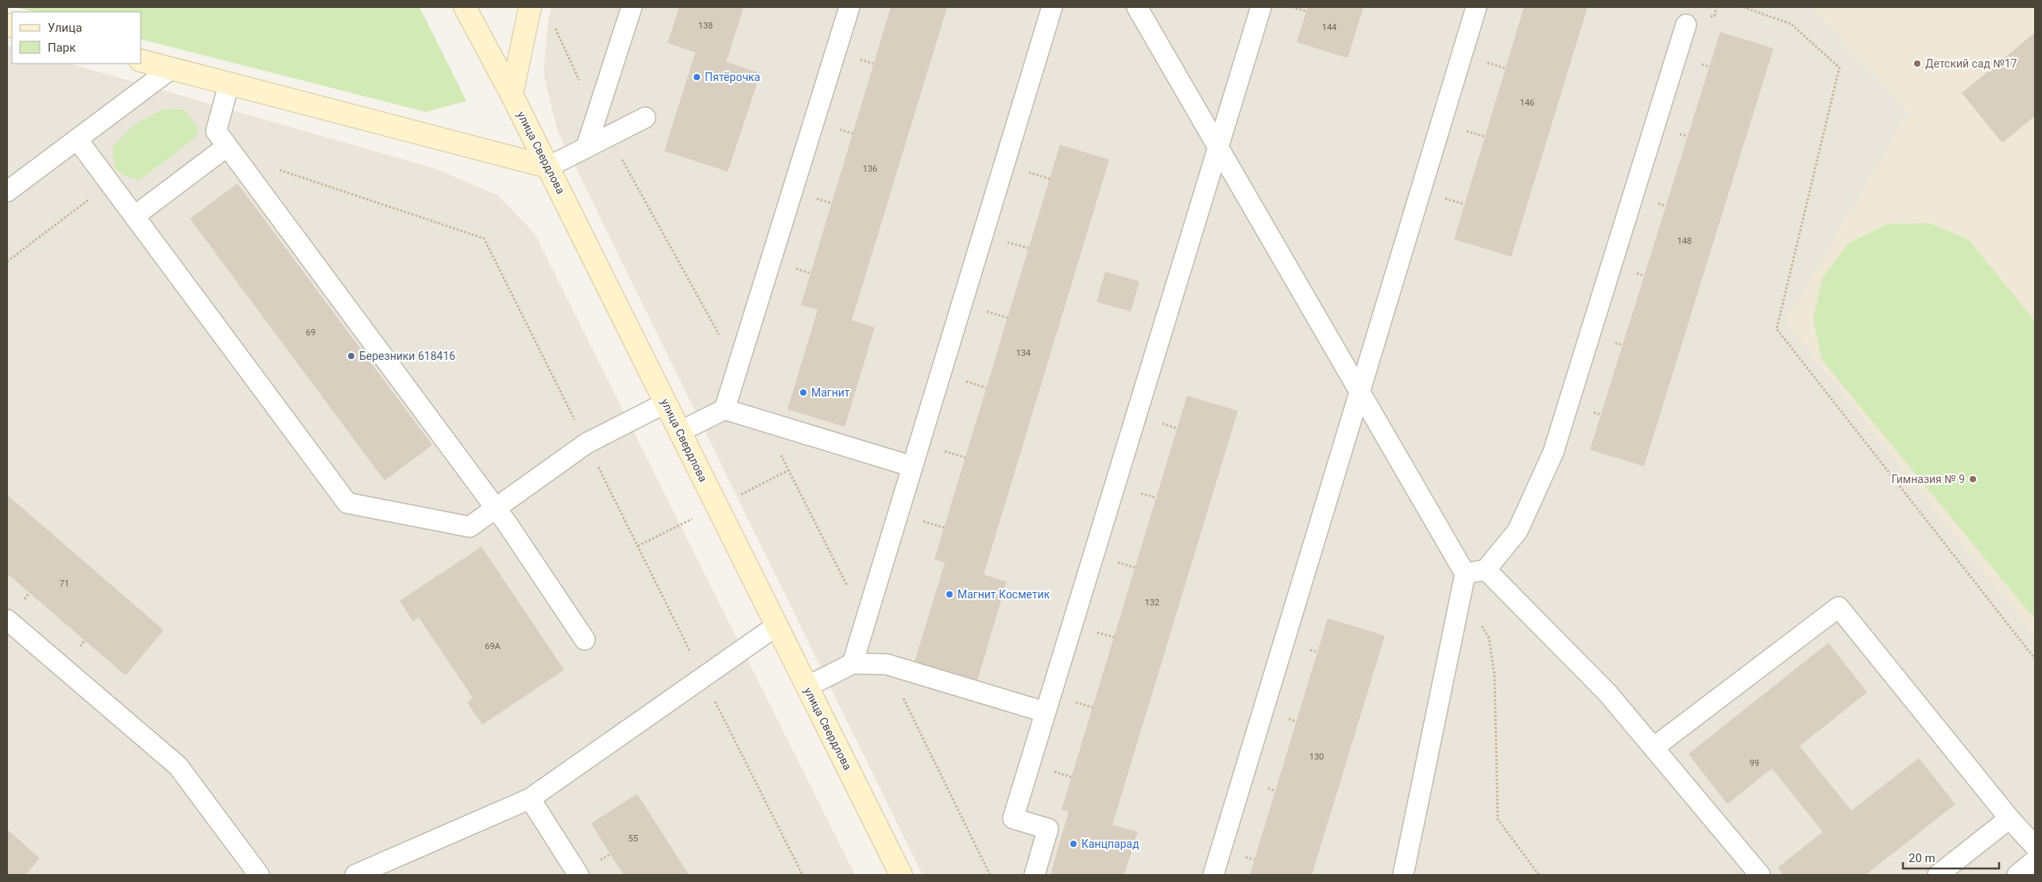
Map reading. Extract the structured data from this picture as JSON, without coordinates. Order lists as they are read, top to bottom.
{
  "streets": {
    "main road": ["улица Свердлова"]
  },
  "places": [
    "Детский сад №17",
    "Пятёрочка",
    "Березники 618416",
    "Магнит",
    "Гимназия № 9",
    "Магнит Косметик",
    "Канцпарад"
  ],
  "house_numbers": [
    "138",
    "144",
    "146",
    "136",
    "148",
    "69",
    "134",
    "71",
    "132",
    "69А",
    "130",
    "99",
    "55"
  ],
  "legend": ["Улица", "Парк"],
  "scale_bar": "20 m"
}
